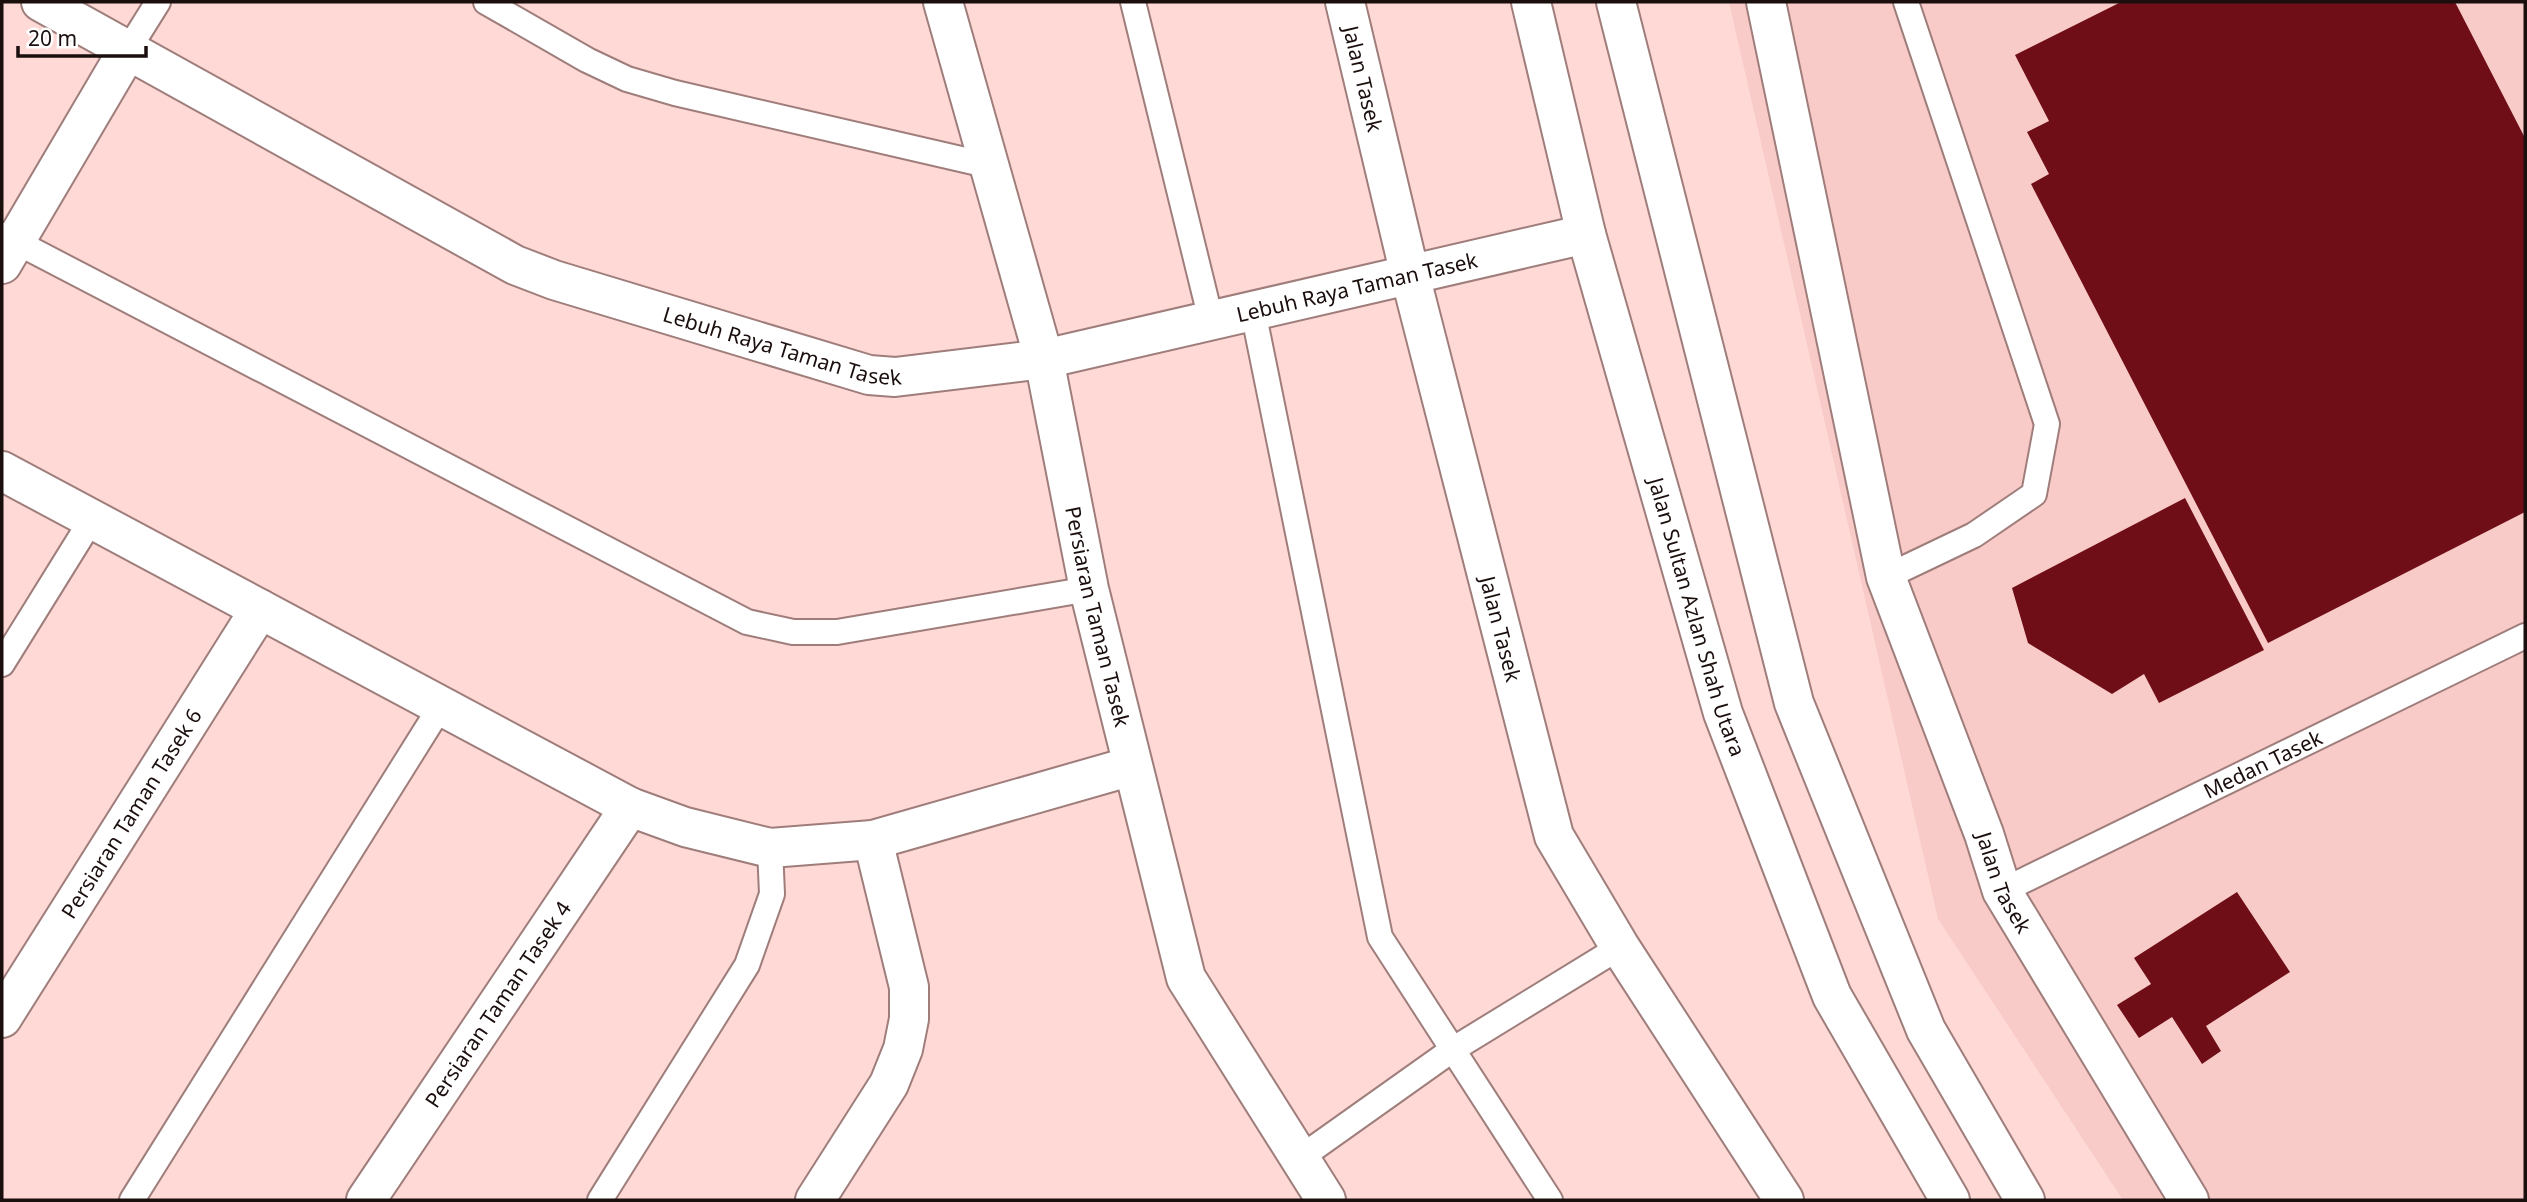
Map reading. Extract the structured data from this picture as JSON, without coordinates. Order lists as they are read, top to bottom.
{
  "streets": {
    "street": [
      "Jalan Tasek",
      "Lebuh Raya Taman Tasek",
      "Persiaran Taman Tasek",
      "Jalan Sultan Azlan Shah Utara",
      "Persiaran Taman Tasek 6",
      "Persiaran Taman Tasek 4"
    ],
    "lane": ["Medan Tasek"]
  },
  "crossings": [
    ["Jalan Tasek", "Lebuh Raya Taman Tasek"],
    ["Jalan Tasek", "Medan Tasek"],
    ["Lebuh Raya Taman Tasek", "Persiaran Taman Tasek"],
    ["Lebuh Raya Taman Tasek", "Jalan Sultan Azlan Shah Utara"]
  ],
  "scale_bar": "20 m"
}
